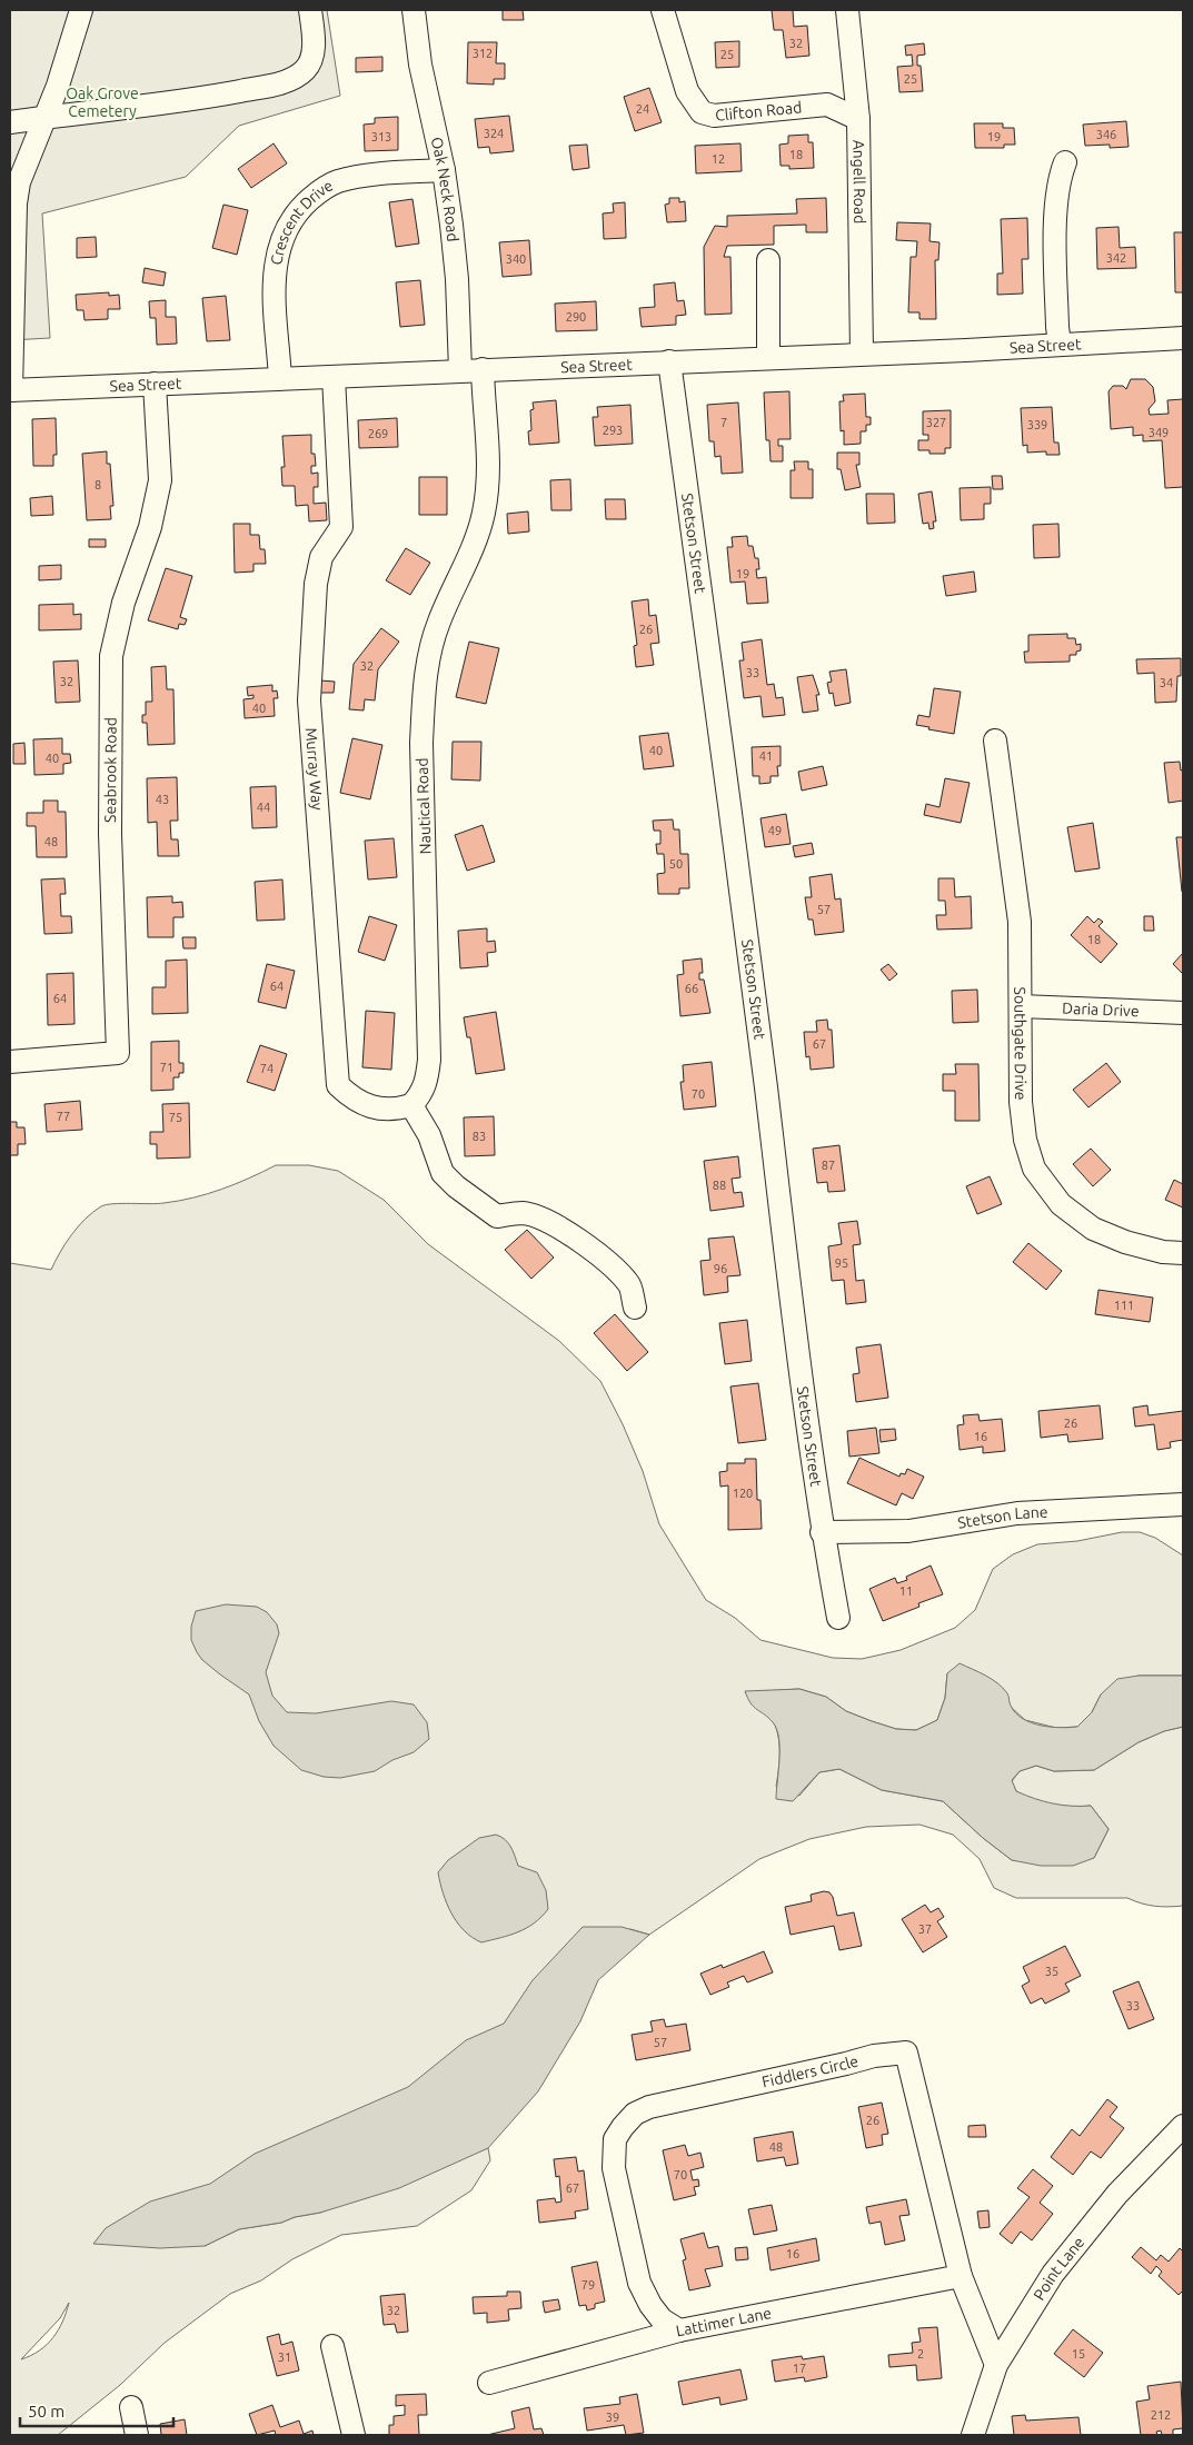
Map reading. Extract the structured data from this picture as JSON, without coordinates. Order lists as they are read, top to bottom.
{
  "streets": {
    "street": [
      "Clifton Road",
      "Angell Road",
      "Oak Neck Road",
      "Crescent Drive",
      "Sea Street",
      "Stetson Street",
      "Murray Way",
      "Seabrook Road",
      "Nautical Road",
      "Daria Drive",
      "Southgate Drive",
      "Stetson Lane",
      "Fiddlers Circle",
      "Point Lane",
      "Lattimer Lane"
    ]
  },
  "crossings": [
    ["Clifton Road", "Angell Road"],
    ["Angell Road", "Sea Street"],
    ["Oak Neck Road", "Crescent Drive"],
    ["Oak Neck Road", "Sea Street"],
    ["Crescent Drive", "Sea Street"],
    ["Sea Street", "Stetson Street"],
    ["Sea Street", "Murray Way"],
    ["Sea Street", "Seabrook Road"],
    ["Sea Street", "Nautical Road"],
    ["Stetson Street", "Stetson Lane"],
    ["Murray Way", "Nautical Road"],
    ["Daria Drive", "Southgate Drive"],
    ["Fiddlers Circle", "Point Lane"],
    ["Fiddlers Circle", "Lattimer Lane"]
  ],
  "parks": ["Oak Grove Cemetery"],
  "house_numbers": [
    "32",
    "312",
    "25",
    "25",
    "24",
    "324",
    "346",
    "313",
    "19",
    "18",
    "12",
    "342",
    "340",
    "290",
    "7",
    "327",
    "339",
    "293",
    "349",
    "269",
    "8",
    "19",
    "26",
    "32",
    "33",
    "32",
    "34",
    "40",
    "40",
    "41",
    "40",
    "43",
    "44",
    "49",
    "48",
    "50",
    "57",
    "18",
    "64",
    "66",
    "64",
    "67",
    "71",
    "74",
    "70",
    "77",
    "75",
    "83",
    "87",
    "88",
    "95",
    "96",
    "111",
    "26",
    "16",
    "120",
    "11",
    "37",
    "35",
    "33",
    "57",
    "26",
    "48",
    "70",
    "67",
    "16",
    "79",
    "32",
    "2",
    "15",
    "31",
    "17",
    "212",
    "39"
  ],
  "scale_bar": "50 m"
}
